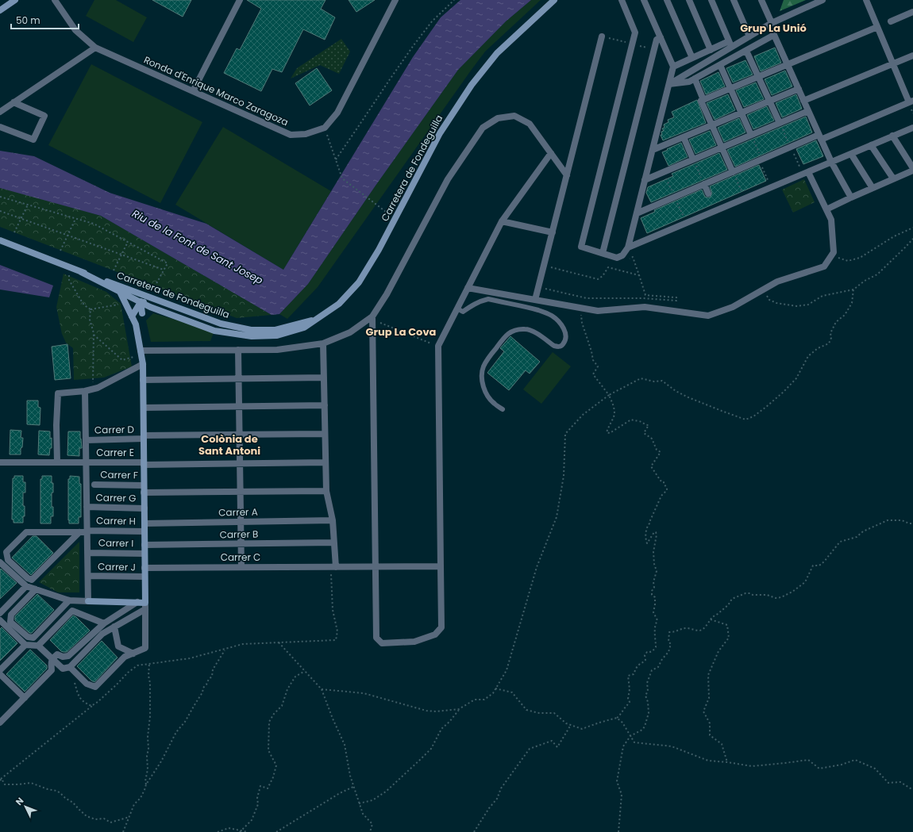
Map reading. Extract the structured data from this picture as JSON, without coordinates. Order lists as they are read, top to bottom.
{
  "streets": {
    "main road": ["Carretera de Fondeguilla"],
    "street": [
      "Ronda d'Enrique Marco Zaragoza",
      "Carrer D",
      "Carrer E",
      "Carrer F",
      "Carrer G",
      "Carrer A",
      "Carrer H",
      "Carrer B",
      "Carrer I",
      "Carrer C",
      "Carrer J"
    ]
  },
  "districts": ["Grup La Unió", "Grup La Cova", "Colònia de Sant Antoni"],
  "water": ["Riu de la Font de Sant Josep"],
  "scale_bar": "50 m",
  "north": "top left"
}
